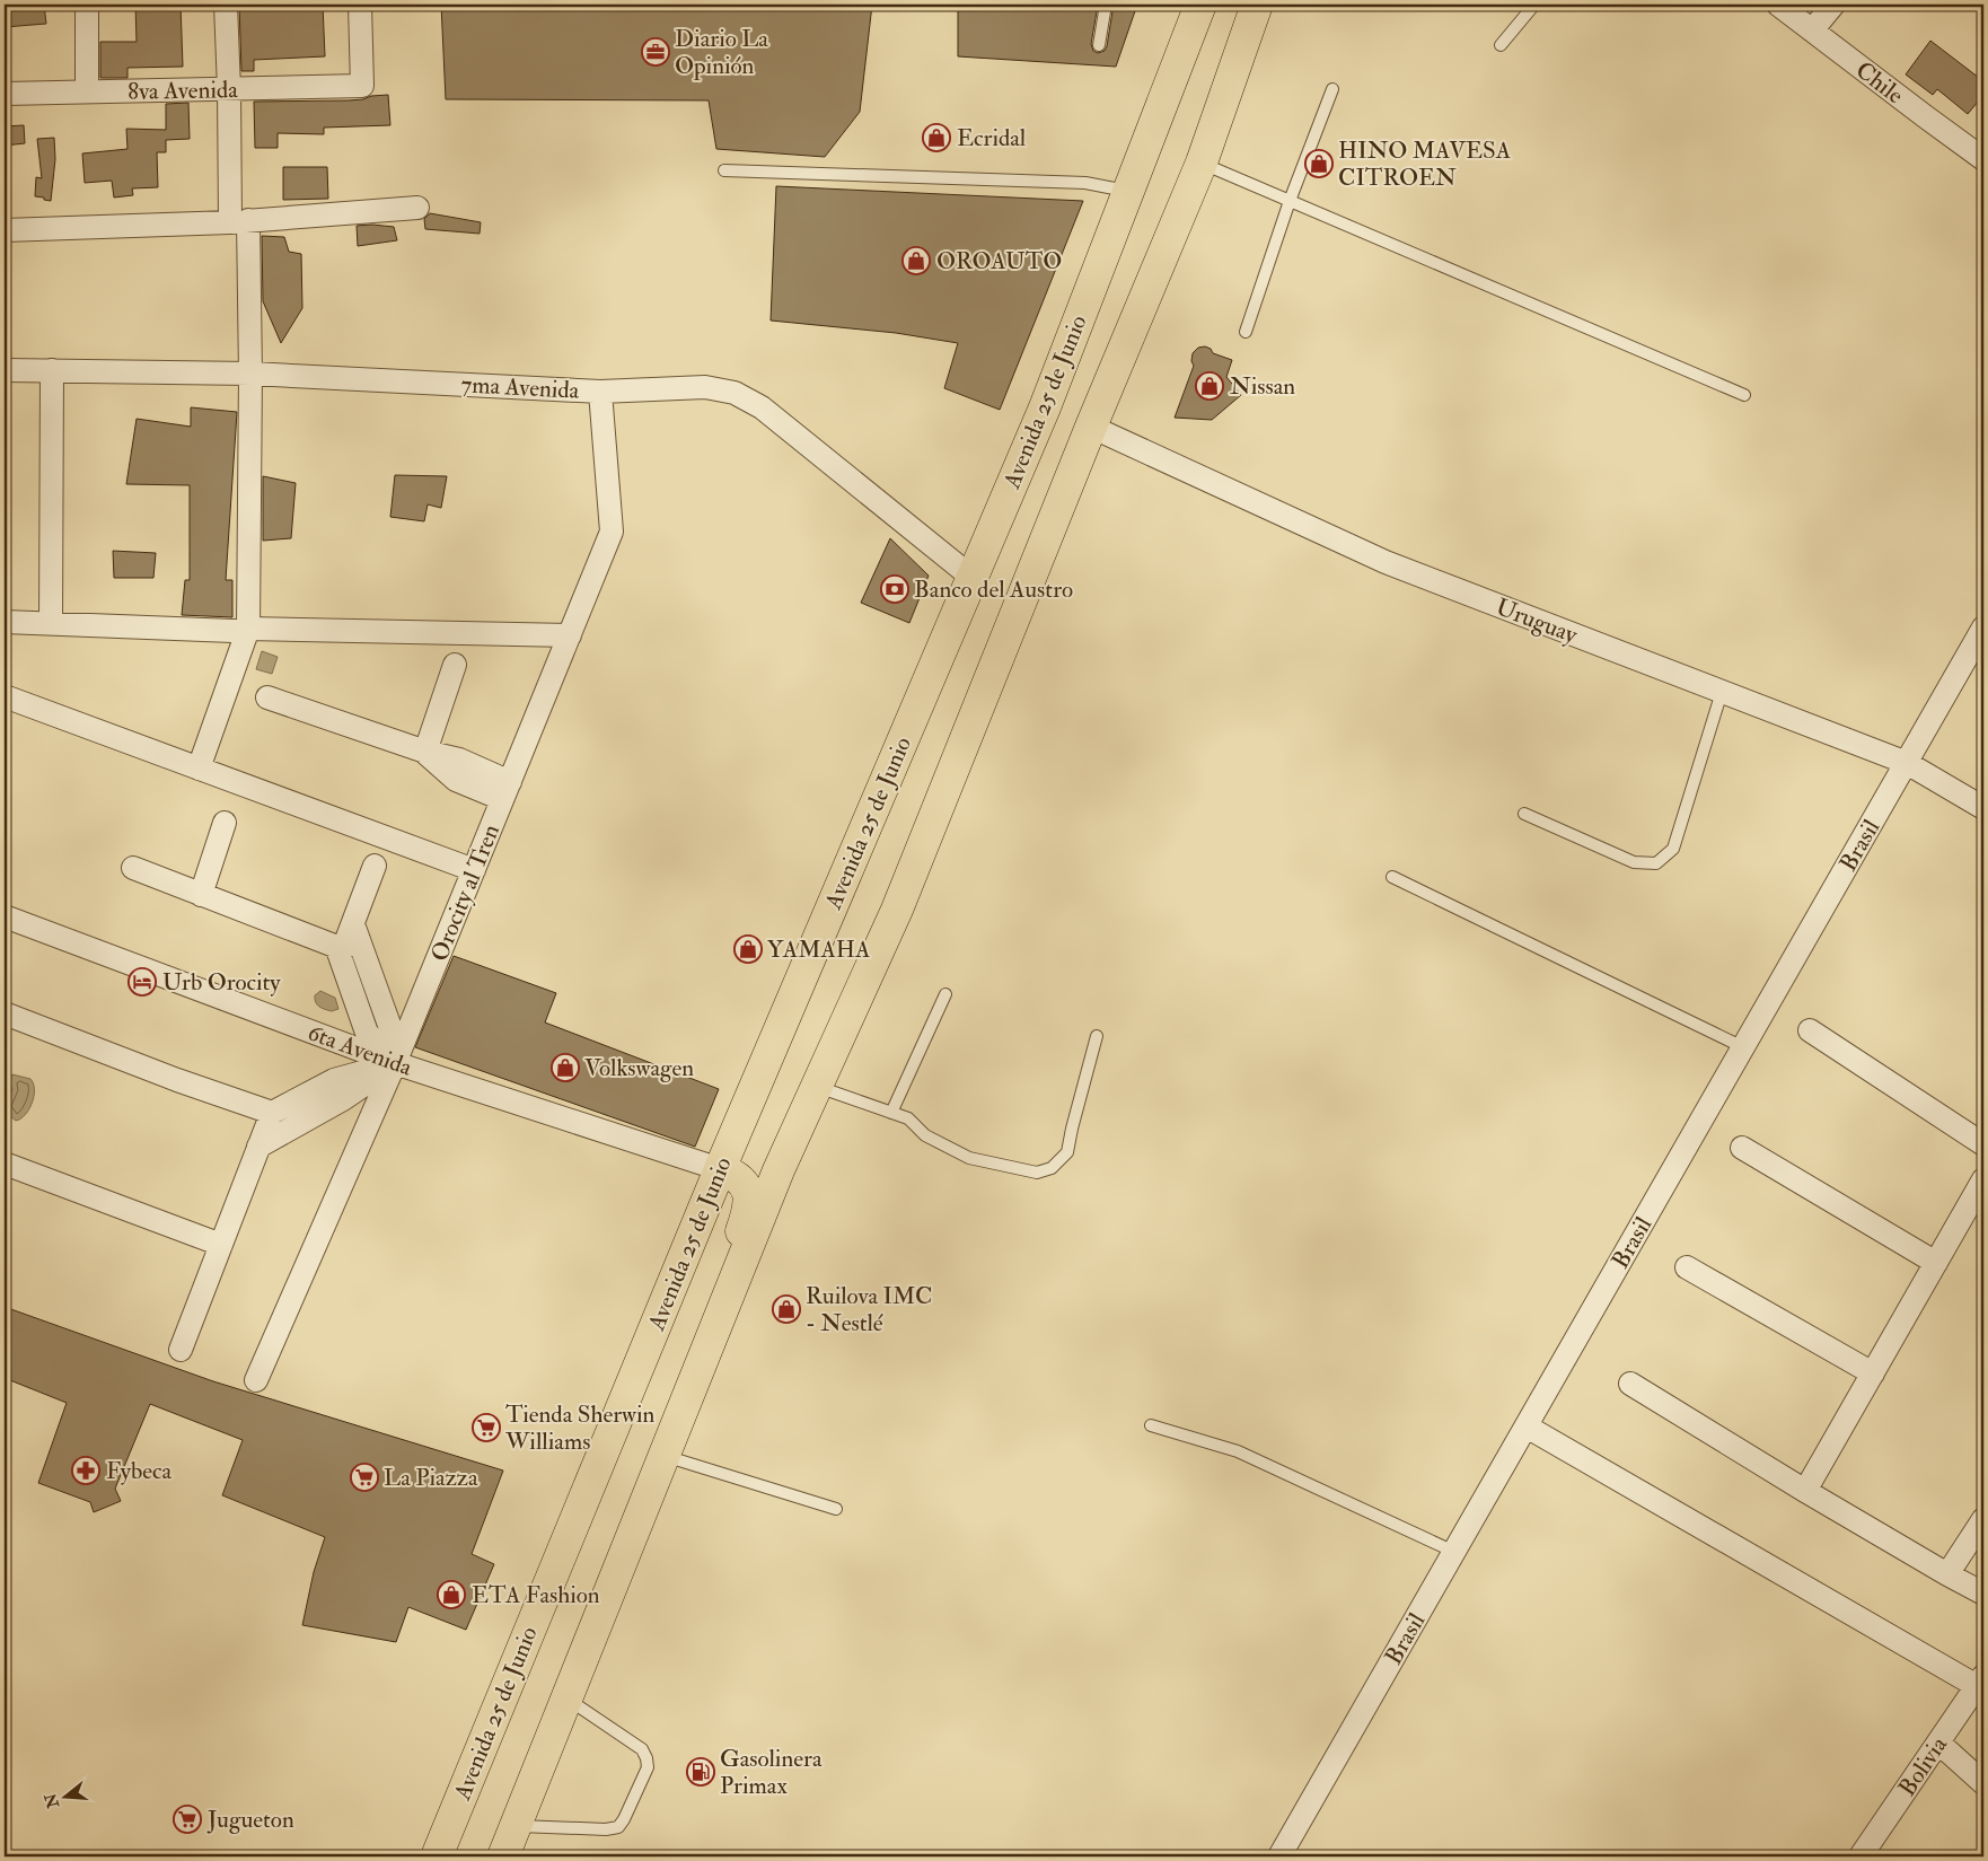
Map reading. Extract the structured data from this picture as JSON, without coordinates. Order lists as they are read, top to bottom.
{
  "streets": {
    "main road": ["Avenida 25 de Junio"],
    "street": [
      "Chile",
      "8va Avenida",
      "7ma Avenida",
      "Uruguay",
      "Brasil",
      "Orocity al Tren",
      "6ta Avenida",
      "Bolivia"
    ]
  },
  "crossings": [
    ["7ma Avenida", "Avenida 25 de Junio"],
    ["7ma Avenida", "Orocity al Tren"],
    ["Avenida 25 de Junio", "6ta Avenida"],
    ["Uruguay", "Brasil"],
    ["Orocity al Tren", "6ta Avenida"]
  ],
  "places": {
    "office": ["Diario La Opinión"],
    "shop": [
      "Ecridal",
      "HINO MAVESA CITROEN",
      "OROAUTO",
      "Nissan",
      "YAMAHA",
      "Volkswagen",
      "Ruilova IMC - Nestlé",
      "ETA Fashion"
    ],
    "bank": ["Banco del Austro"],
    "hotel": ["Urb Orocity"],
    "supermarket": ["Tienda Sherwin Williams", "La Piazza", "Jugueton"],
    "pharmacy": ["Fybeca"],
    "fuel station": ["Gasolinera Primax"]
  },
  "north": "left"
}
